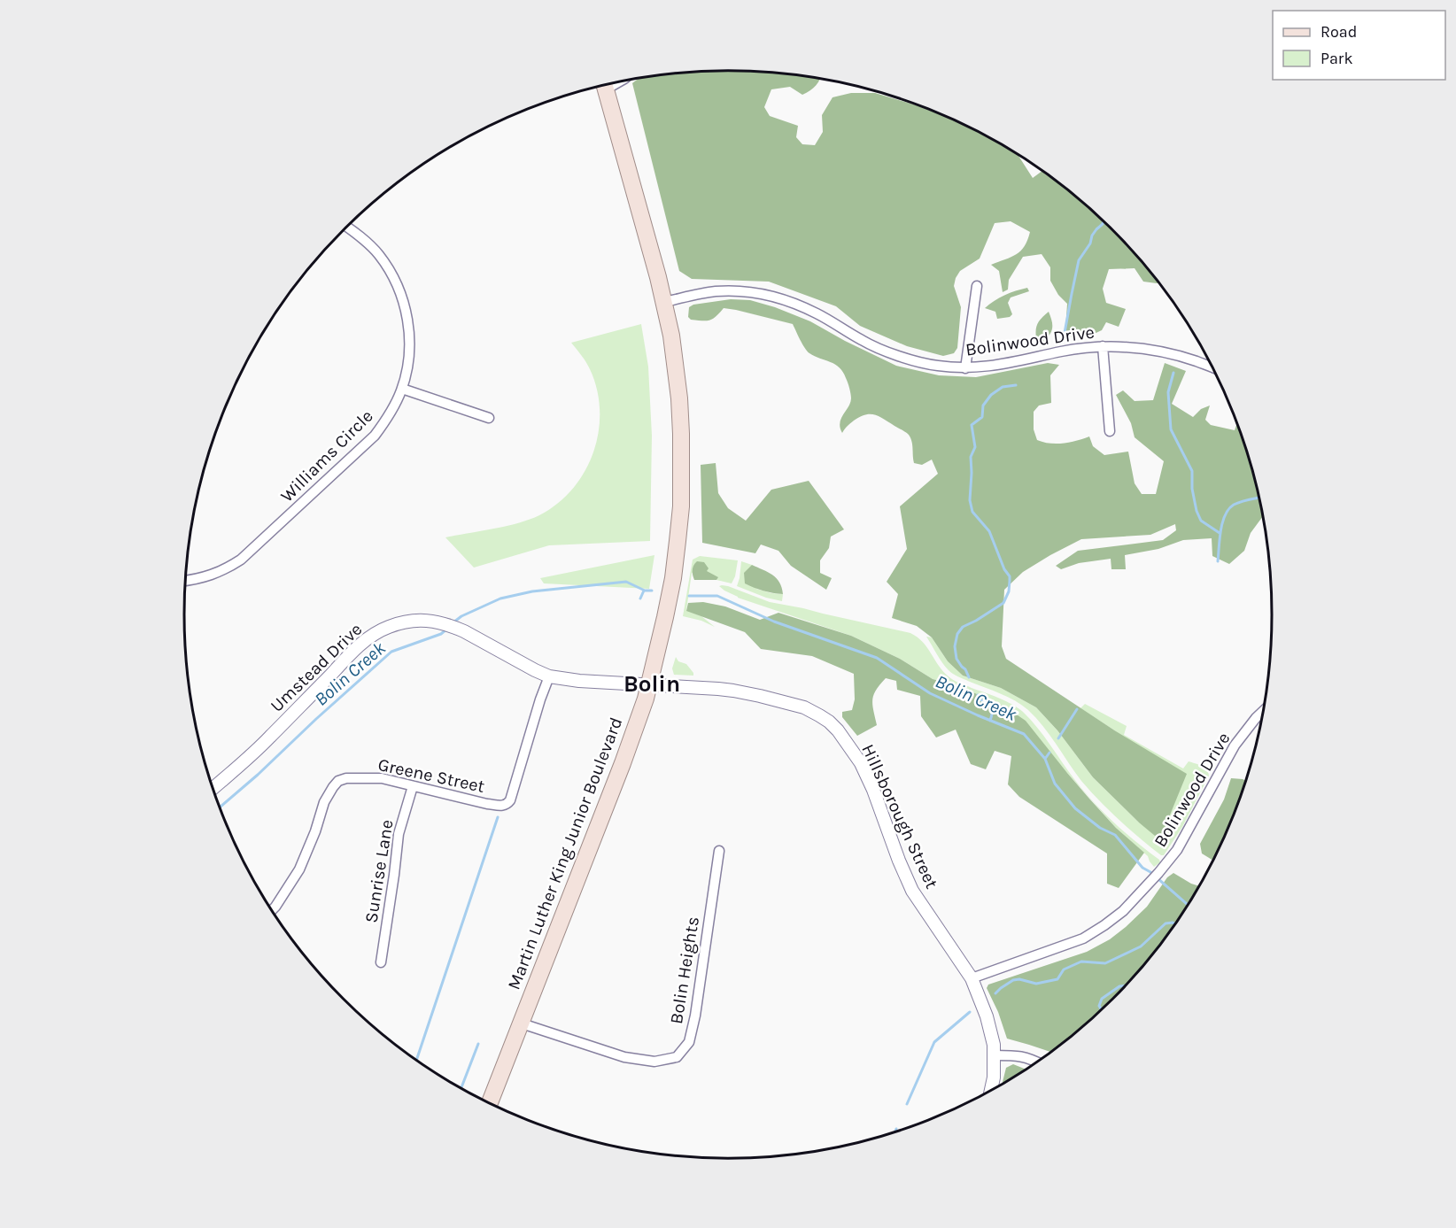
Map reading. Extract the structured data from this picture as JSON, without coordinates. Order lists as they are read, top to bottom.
{
  "streets": {
    "main road": ["Martin Luther King Junior Boulevard"],
    "street": [
      "Bolinwood Drive",
      "Williams Circle",
      "Umstead Drive",
      "Greene Street",
      "Hillsborough Street",
      "Sunrise Lane",
      "Bolin Heights"
    ]
  },
  "crossings": [
    ["Bolinwood Drive", "Hillsborough Street"],
    ["Bolinwood Drive", "Martin Luther King Junior Boulevard"],
    ["Umstead Drive", "Greene Street"],
    ["Umstead Drive", "Hillsborough Street"],
    ["Umstead Drive", "Martin Luther King Junior Boulevard"],
    ["Greene Street", "Sunrise Lane"],
    ["Hillsborough Street", "Martin Luther King Junior Boulevard"],
    ["Martin Luther King Junior Boulevard", "Bolin Heights"]
  ],
  "districts": ["Bolin"],
  "water": ["Bolin Creek"],
  "legend": ["Road", "Park"]
}
